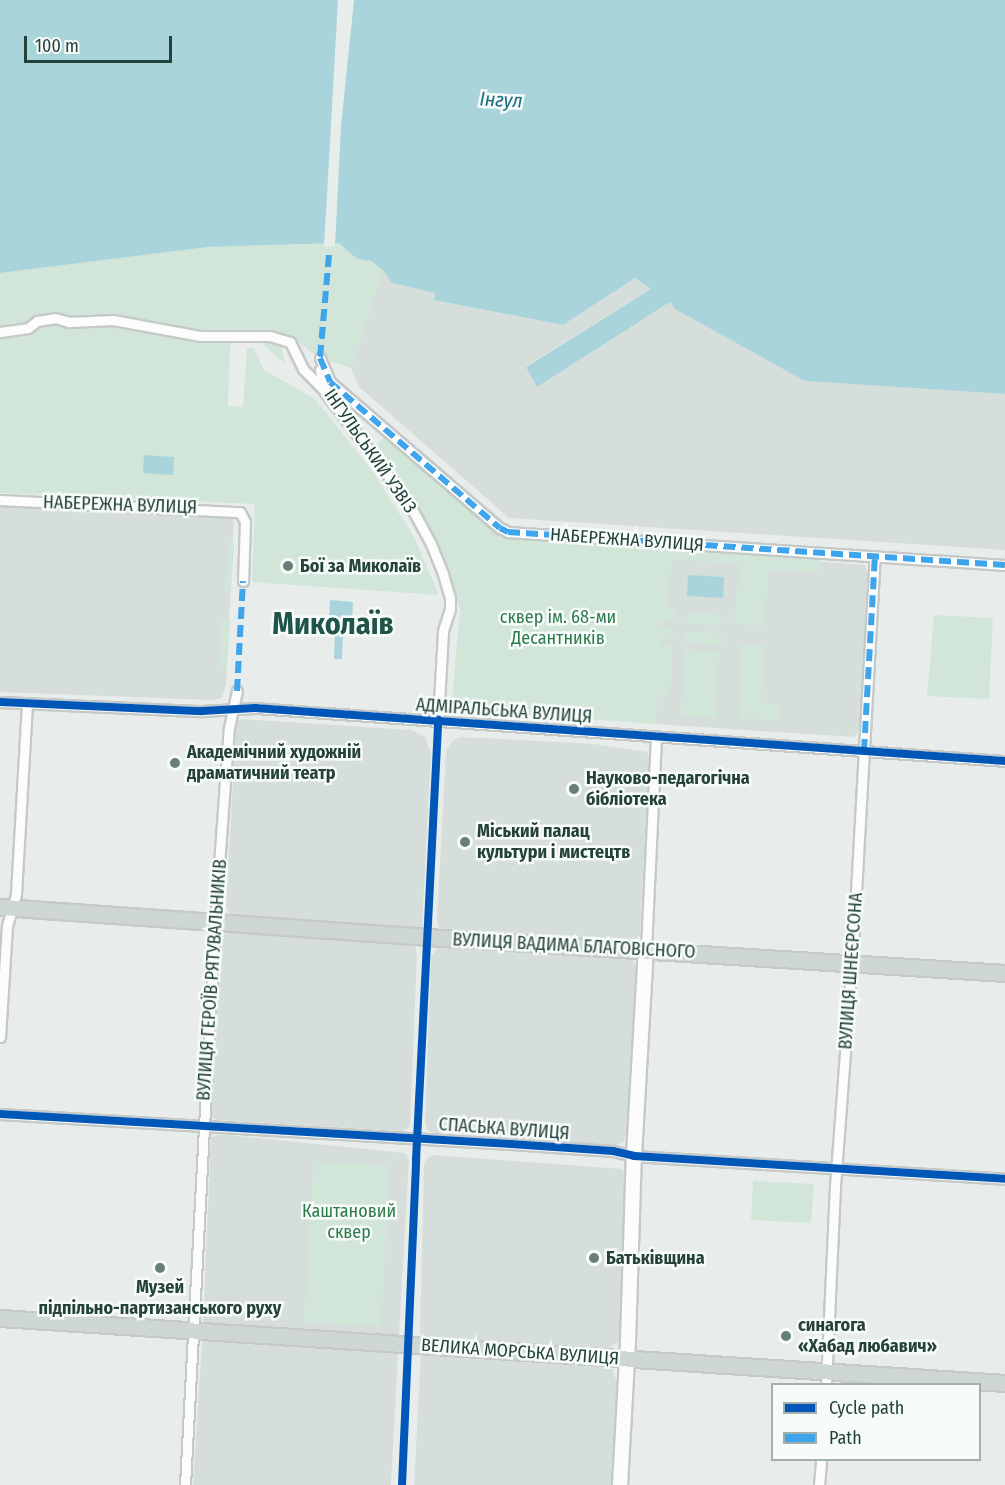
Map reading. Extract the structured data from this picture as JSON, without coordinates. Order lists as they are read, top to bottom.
{
  "streets": {
    "main road": ["ВУЛИЦЯ ВАДИМА БЛАГОВІСНОГО", "ВЕЛИКА МОРСЬКА ВУЛИЦЯ"],
    "street": [
      "ІНГУЛЬСЬКИЙ УЗВІЗ",
      "НАБЕРЕЖНА ВУЛИЦЯ",
      "АДМІРАЛЬСЬКА ВУЛИЦЯ",
      "ВУЛИЦЯ ШНЕЄРСОНА",
      "ВУЛИЦЯ ГЕРОЇВ РЯТУВАЛЬНИКІВ",
      "СПАСЬКА ВУЛИЦЯ"
    ]
  },
  "crossings": [
    ["ІНГУЛЬСЬКИЙ УЗВІЗ", "НАБЕРЕЖНА ВУЛИЦЯ"],
    ["ІНГУЛЬСЬКИЙ УЗВІЗ", "АДМІРАЛЬСЬКА ВУЛИЦЯ"],
    ["НАБЕРЕЖНА ВУЛИЦЯ", "ВУЛИЦЯ ШНЕЄРСОНА"],
    ["АДМІРАЛЬСЬКА ВУЛИЦЯ", "ВУЛИЦЯ ШНЕЄРСОНА"],
    ["АДМІРАЛЬСЬКА ВУЛИЦЯ", "ВУЛИЦЯ ГЕРОЇВ РЯТУВАЛЬНИКІВ"],
    ["ВУЛИЦЯ ВАДИМА БЛАГОВІСНОГО", "ВУЛИЦЯ ШНЕЄРСОНА"],
    ["ВУЛИЦЯ ВАДИМА БЛАГОВІСНОГО", "ВУЛИЦЯ ГЕРОЇВ РЯТУВАЛЬНИКІВ"],
    ["ВУЛИЦЯ ШНЕЄРСОНА", "СПАСЬКА ВУЛИЦЯ"],
    ["ВУЛИЦЯ ШНЕЄРСОНА", "ВЕЛИКА МОРСЬКА ВУЛИЦЯ"],
    ["ВУЛИЦЯ ГЕРОЇВ РЯТУВАЛЬНИКІВ", "СПАСЬКА ВУЛИЦЯ"],
    ["ВУЛИЦЯ ГЕРОЇВ РЯТУВАЛЬНИКІВ", "ВЕЛИКА МОРСЬКА ВУЛИЦЯ"]
  ],
  "districts": ["Миколаїв"],
  "water": ["Інгул"],
  "parks": ["сквер ім. 68-ми Десантників", "Каштановий сквер"],
  "places": [
    "Бої за Миколаїв",
    "Академічний художній драматичний театр",
    "Науково-педагогічна бібліотека",
    "Міський палац культури і мистецтв",
    "Батьківщина",
    "Музей підпільно-партизанського руху",
    "синагога «Хабад любавич»"
  ],
  "legend": ["Cycle path", "Path"],
  "scale_bar": "100 m"
}
